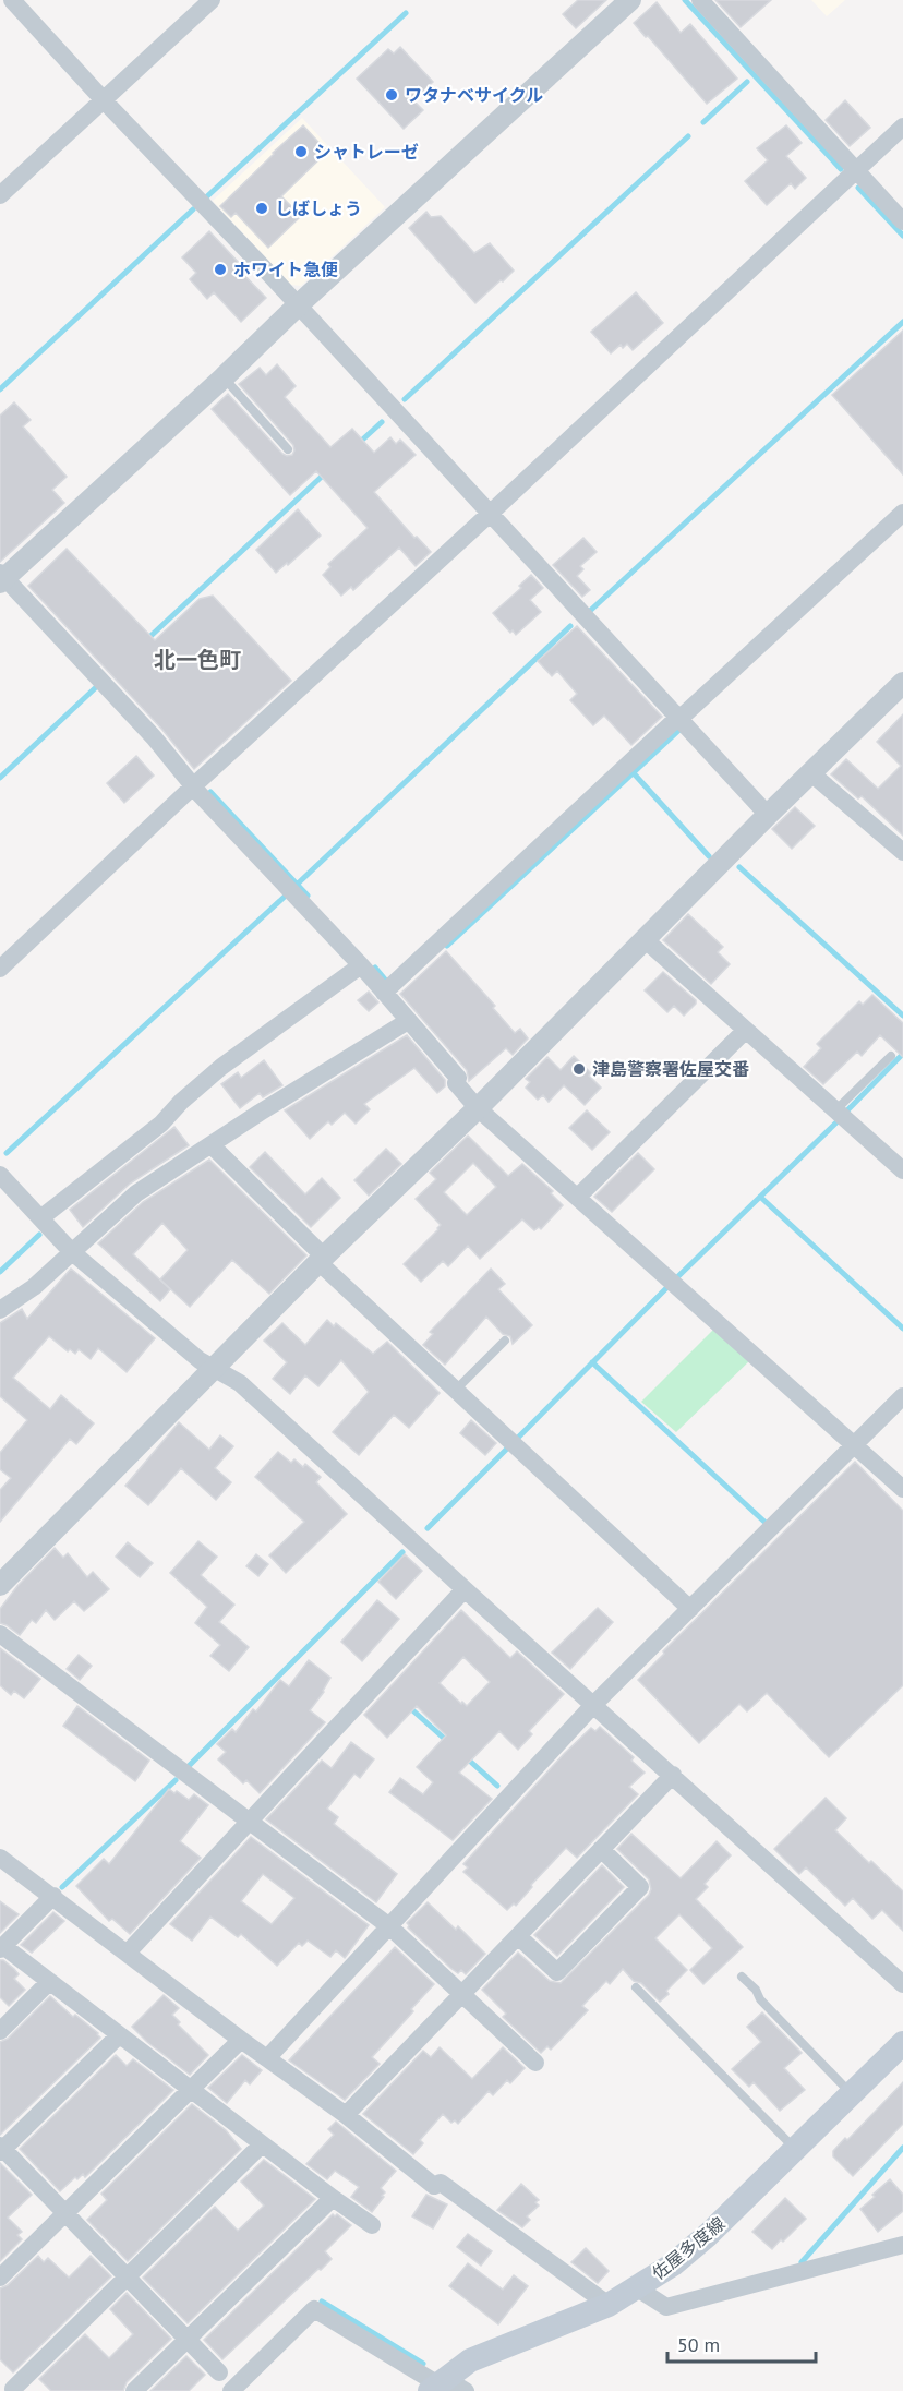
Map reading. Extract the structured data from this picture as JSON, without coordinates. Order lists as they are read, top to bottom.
{
  "streets": {
    "main road": ["佐屋多度線"]
  },
  "districts": ["北一色町"],
  "places": [
    "ワタナベサイクル",
    "シャトレーゼ",
    "しばしょう",
    "ホワイト急便",
    "津島警察署佐屋交番"
  ],
  "scale_bar": "50 m"
}
